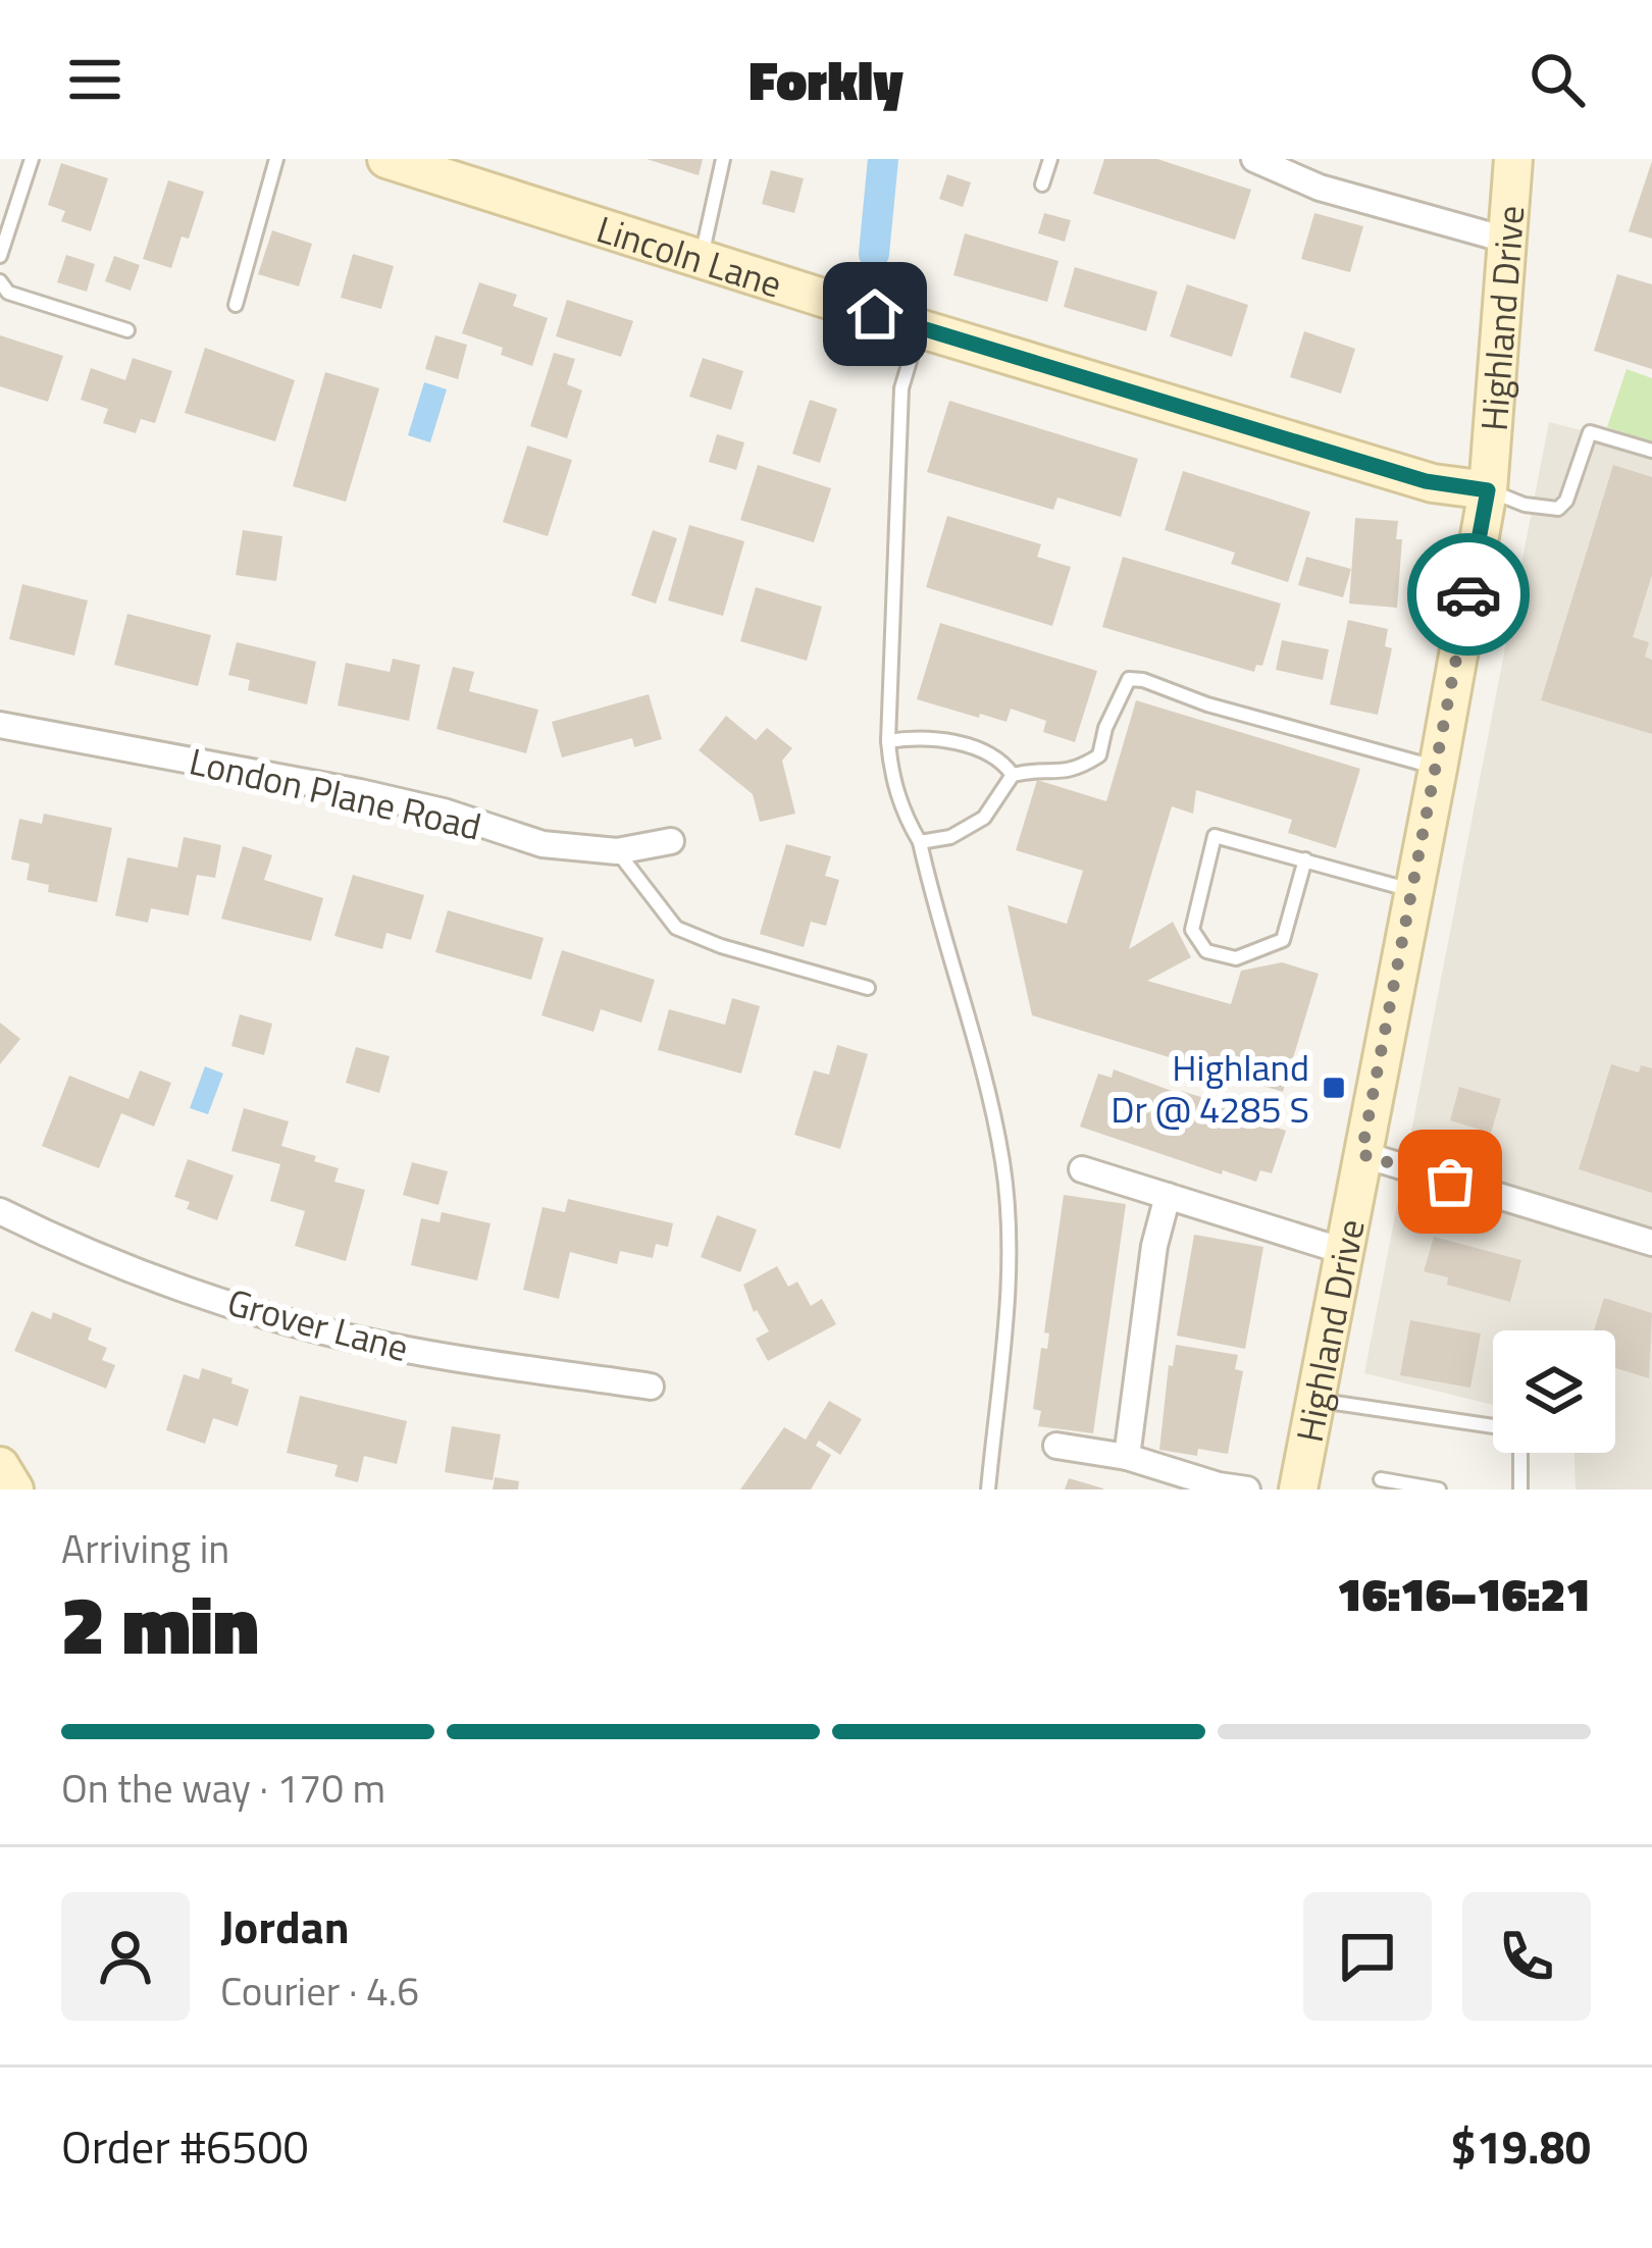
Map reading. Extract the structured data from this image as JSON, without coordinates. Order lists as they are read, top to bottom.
{
  "streets": {
    "main road": ["Lincoln Lane", "Highland Drive"],
    "street": ["London Plane Road", "Grover Lane"]
  },
  "crossings": [
    ["Lincoln Lane", "Highland Drive"]
  ],
  "places": {
    "transit": ["Highland Dr @ 4285 S"]
  },
  "page": {
    "header": "Forkly",
    "heading": ["2 min", "Arriving in", "16:16–16:21"],
    "panel": [
      "Jordan",
      "Courier · 4.6",
      "Order #6500",
      "$19.80"
    ],
    "bar": "On the way · 170 m"
  }
}
